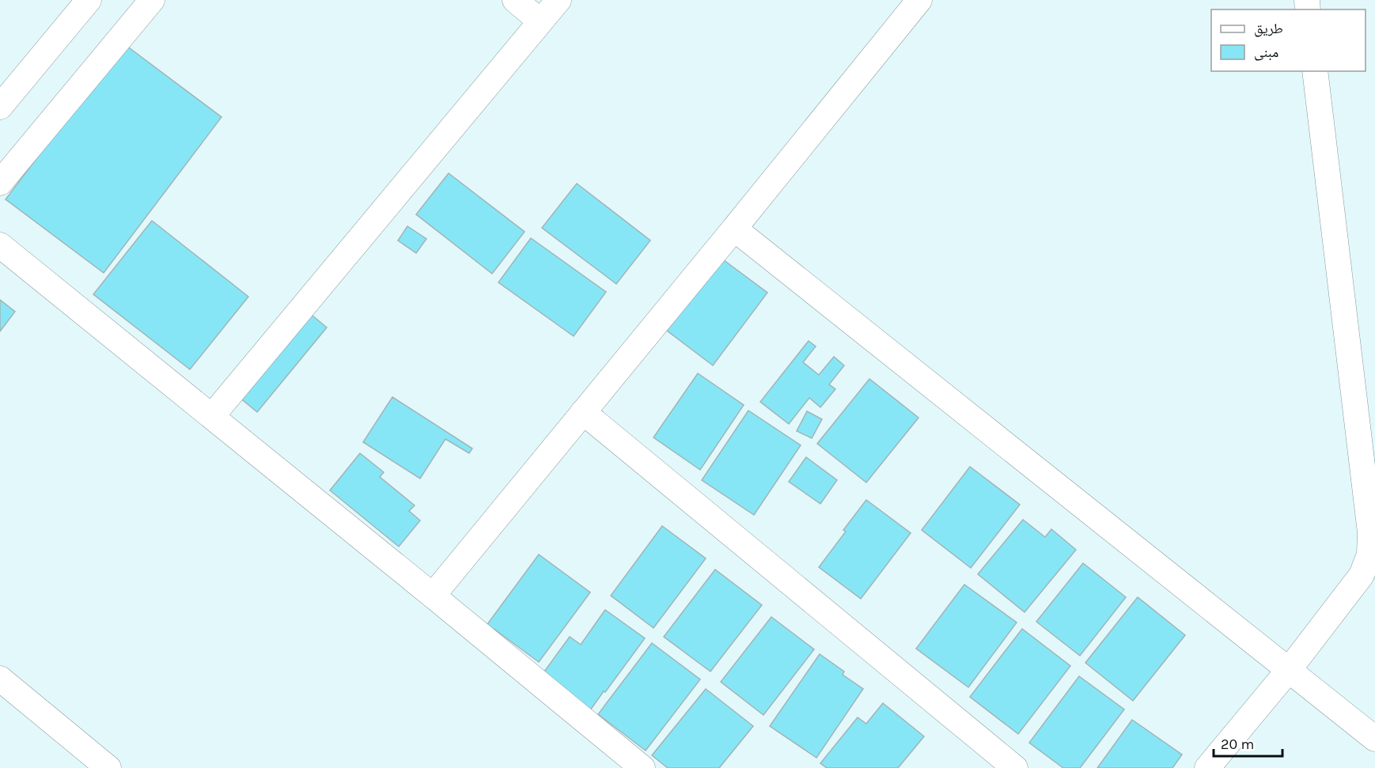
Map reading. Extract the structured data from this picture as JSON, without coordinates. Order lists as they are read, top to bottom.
{
  "legend": ["طريق", "مبنى"],
  "scale_bar": "20 m"
}
